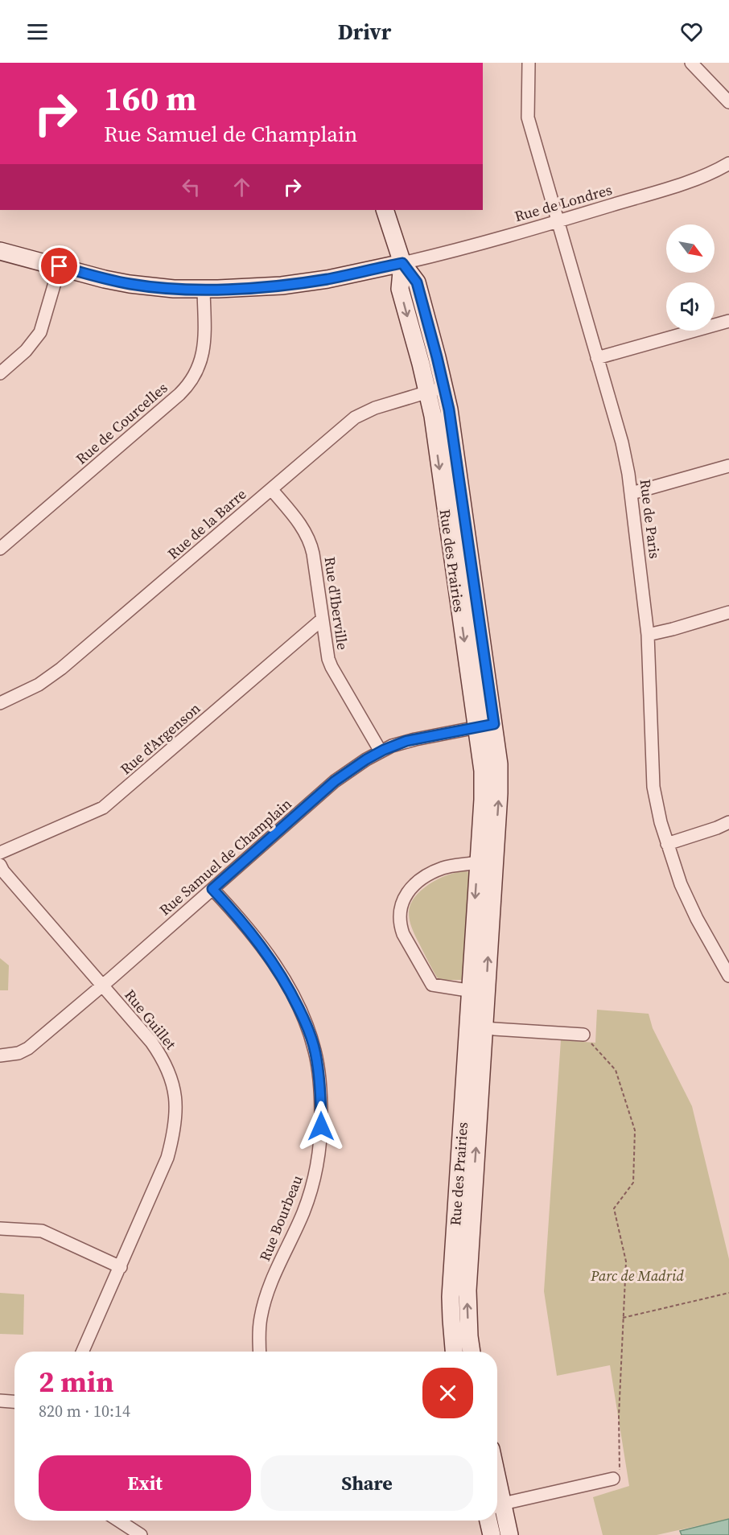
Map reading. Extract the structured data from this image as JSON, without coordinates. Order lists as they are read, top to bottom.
{
  "streets": {
    "street": [
      "Rue de Londres",
      "Rue de Courcelles",
      "Rue de Paris",
      "Rue de la Barre",
      "Rue des Prairies",
      "Rue d'Iberville",
      "Rue d'Argenson",
      "Rue Samuel de Champlain",
      "Rue Guillet",
      "Rue Bourbeau"
    ]
  },
  "crossings": [
    ["Rue de Londres", "Rue de Paris"],
    ["Rue de Londres", "Rue des Prairies"],
    ["Rue de la Barre", "Rue des Prairies"],
    ["Rue de la Barre", "Rue d'Iberville"],
    ["Rue des Prairies", "Rue Samuel de Champlain"],
    ["Rue d'Iberville", "Rue d'Argenson"],
    ["Rue d'Iberville", "Rue Samuel de Champlain"],
    ["Rue Samuel de Champlain", "Rue Guillet"],
    ["Rue Samuel de Champlain", "Rue Bourbeau"]
  ],
  "parks": ["Parc de Madrid"],
  "north": "bottom right",
  "page": {
    "header": "Drivr",
    "turn": ["160 m", "Rue Samuel de Champlain"],
    "heading": ["2 min", "820 m · 10:14"],
    "buttons": ["Exit", "Share"]
  }
}
